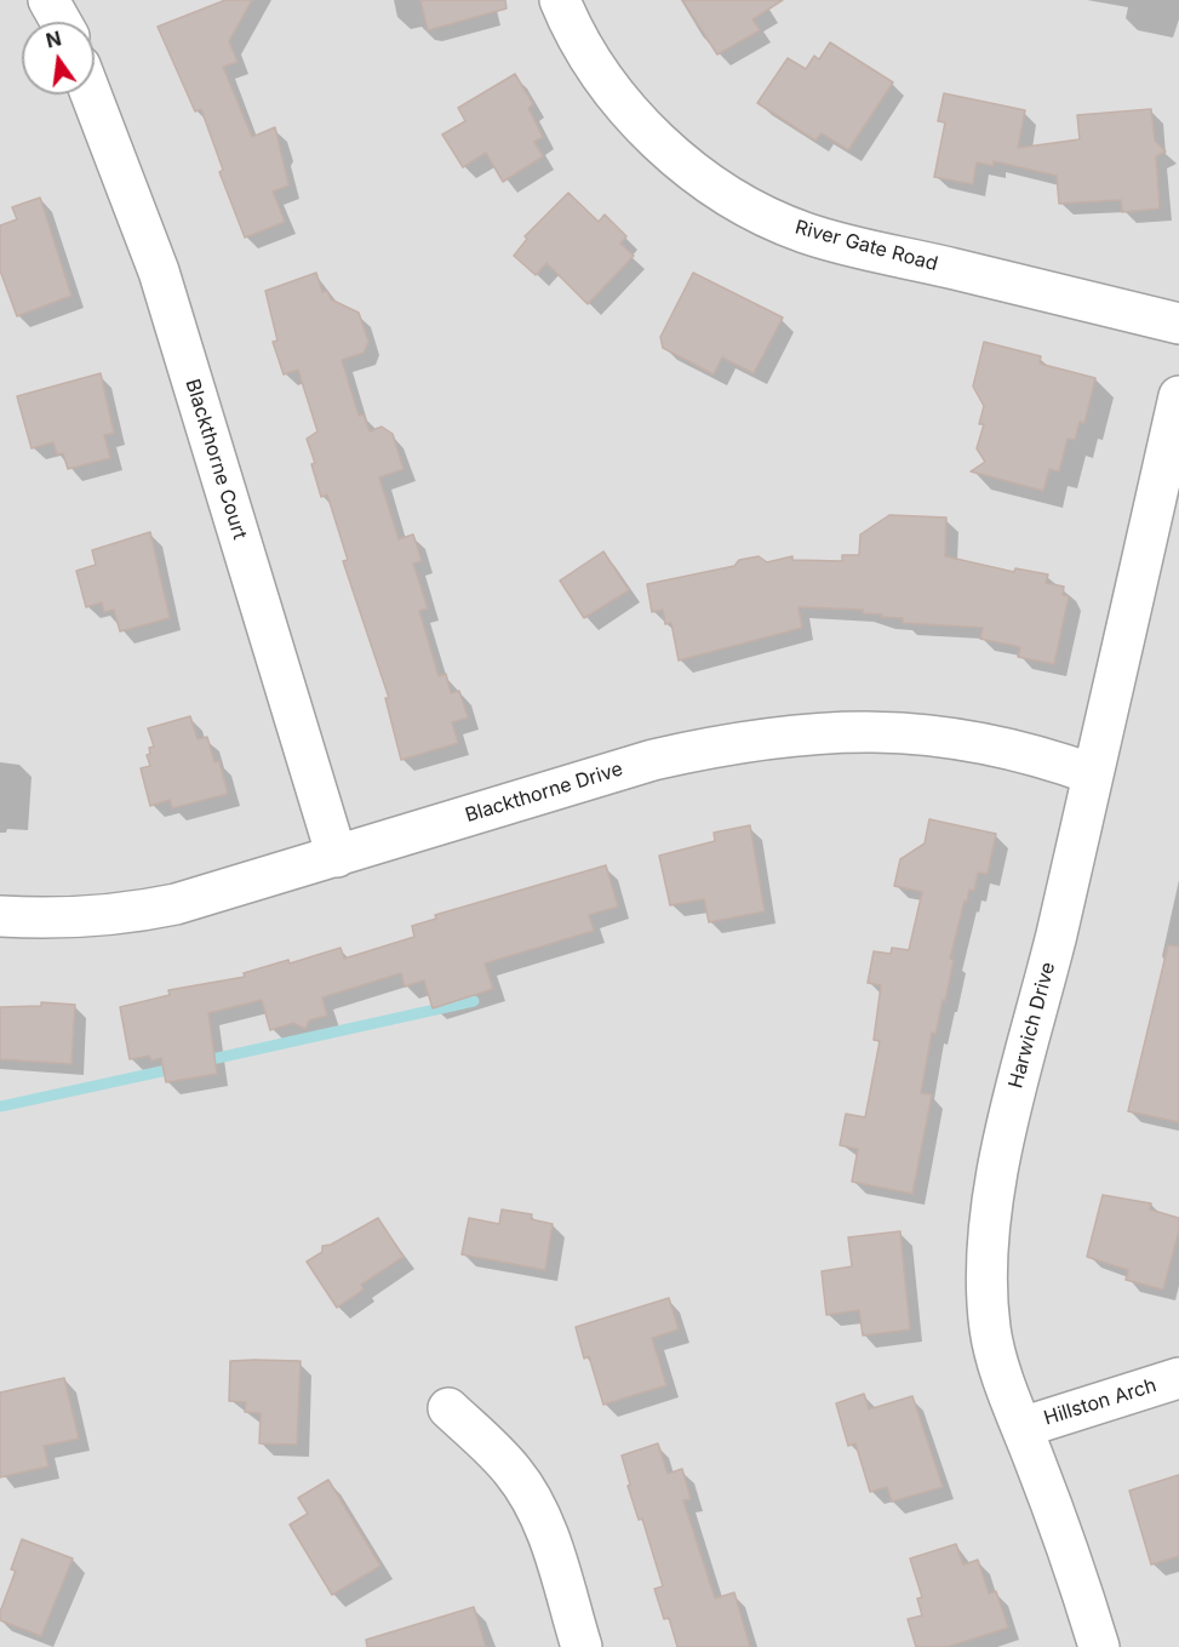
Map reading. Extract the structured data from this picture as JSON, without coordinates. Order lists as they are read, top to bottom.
{
  "streets": {
    "street": [
      "River Gate Road",
      "Blackthorne Court",
      "Blackthorne Drive",
      "Harwich Drive",
      "Hillston Arch"
    ]
  },
  "crossings": [
    ["Blackthorne Court", "Blackthorne Drive"],
    ["Blackthorne Drive", "Harwich Drive"],
    ["Harwich Drive", "Hillston Arch"]
  ],
  "north": "top"
}
